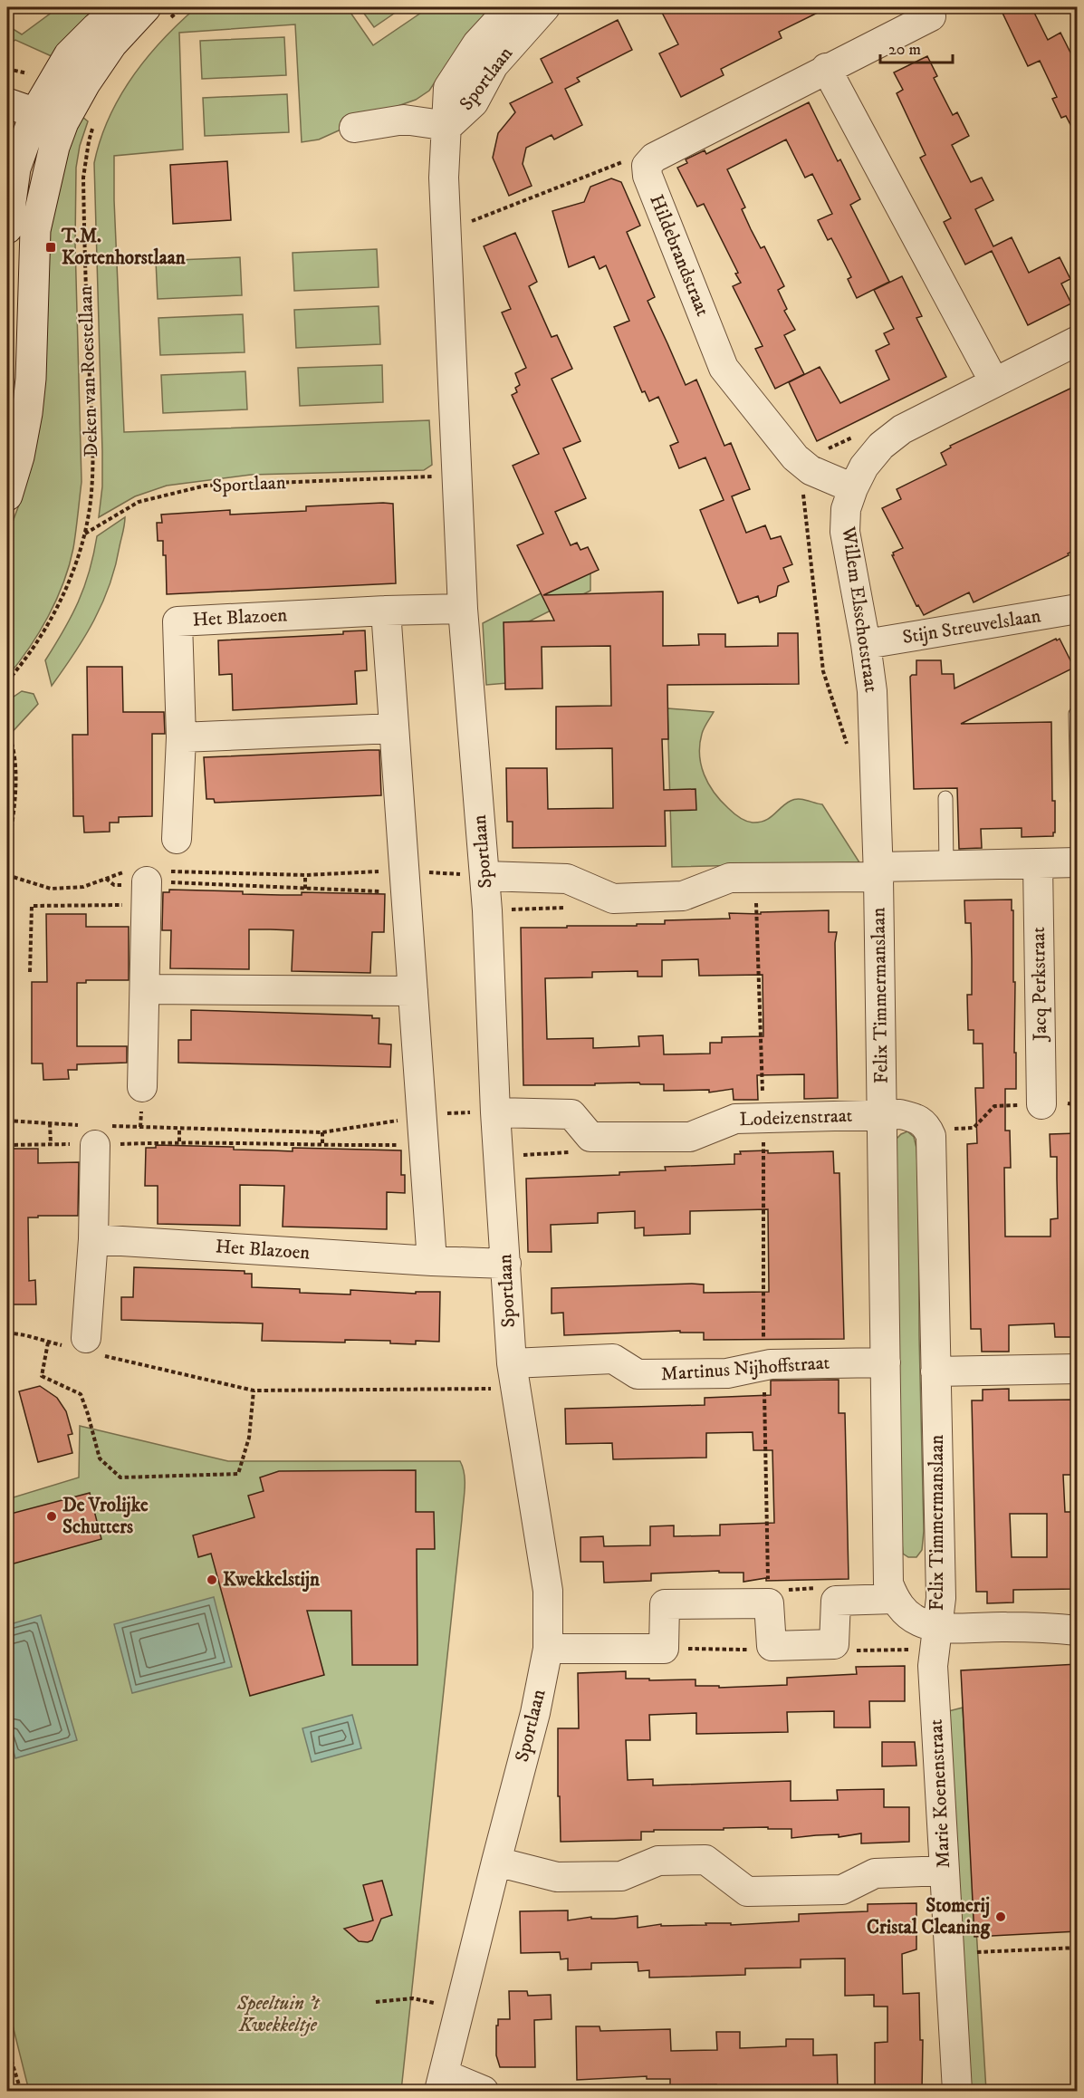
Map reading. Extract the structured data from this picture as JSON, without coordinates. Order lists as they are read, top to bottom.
{
  "streets": {
    "street": [
      "Sportlaan",
      "Hildebrandstraat",
      "Willem Elsschotstraat",
      "Het Blazoen",
      "Stijn Streuvelslaan",
      "Jacq Perkstraat",
      "Felix Timmermanslaan",
      "Lodeizenstraat",
      "Martinus Nijhoffstraat",
      "Marie Koenenstraat"
    ],
    "path": ["Deken van Roestellaan"]
  },
  "crossings": [
    ["Sportlaan", "Deken van Roestellaan"],
    ["Sportlaan", "Het Blazoen"],
    ["Sportlaan", "Martinus Nijhoffstraat"],
    ["Hildebrandstraat", "Willem Elsschotstraat"],
    ["Willem Elsschotstraat", "Stijn Streuvelslaan"],
    ["Willem Elsschotstraat", "Felix Timmermanslaan"],
    ["Felix Timmermanslaan", "Lodeizenstraat"],
    ["Felix Timmermanslaan", "Martinus Nijhoffstraat"],
    ["Felix Timmermanslaan", "Marie Koenenstraat"]
  ],
  "parks": ["Speeltuin 't Kwekkeltje"],
  "places": {
    "transit": ["T.M. Kortenhorstlaan"],
    "other": ["De Vrolijke Schutters", "Kwekkelstijn", "Stomerij Cristal Cleaning"]
  },
  "scale_bar": "20 m"
}
